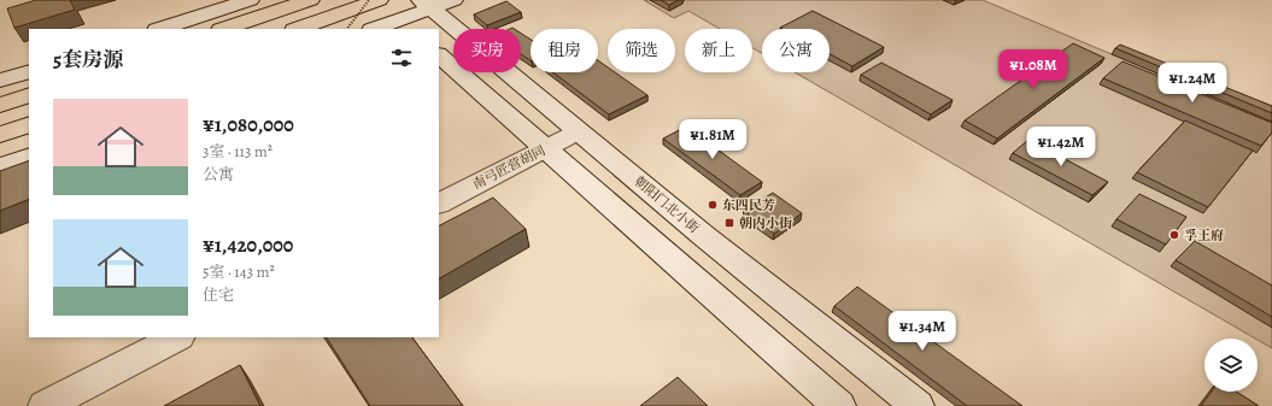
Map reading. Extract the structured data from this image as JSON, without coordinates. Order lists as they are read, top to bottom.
{
  "streets": {
    "main road": ["南弓匠营胡同", "朝阳门北小街"]
  },
  "crossings": [
    ["南弓匠营胡同", "朝阳门北小街"]
  ],
  "places": {
    "other": ["东四民芳", "孚王府"],
    "transit": ["朝内小街"]
  },
  "page": {
    "chip": [
      "买房",
      "租房",
      "筛选",
      "新上",
      "公寓"
    ],
    "heading": "5套房源",
    "price": [
      "¥1.08M",
      "¥1.24M",
      "¥1.81M",
      "¥1.42M",
      "¥1.34M"
    ],
    "list": [
      {
        "name": "¥1,080,000",
        "note": "3室 · 113 m² · 公寓"
      },
      {
        "name": "¥1,420,000",
        "note": "5室 · 143 m² · 住宅"
      }
    ]
  }
}
